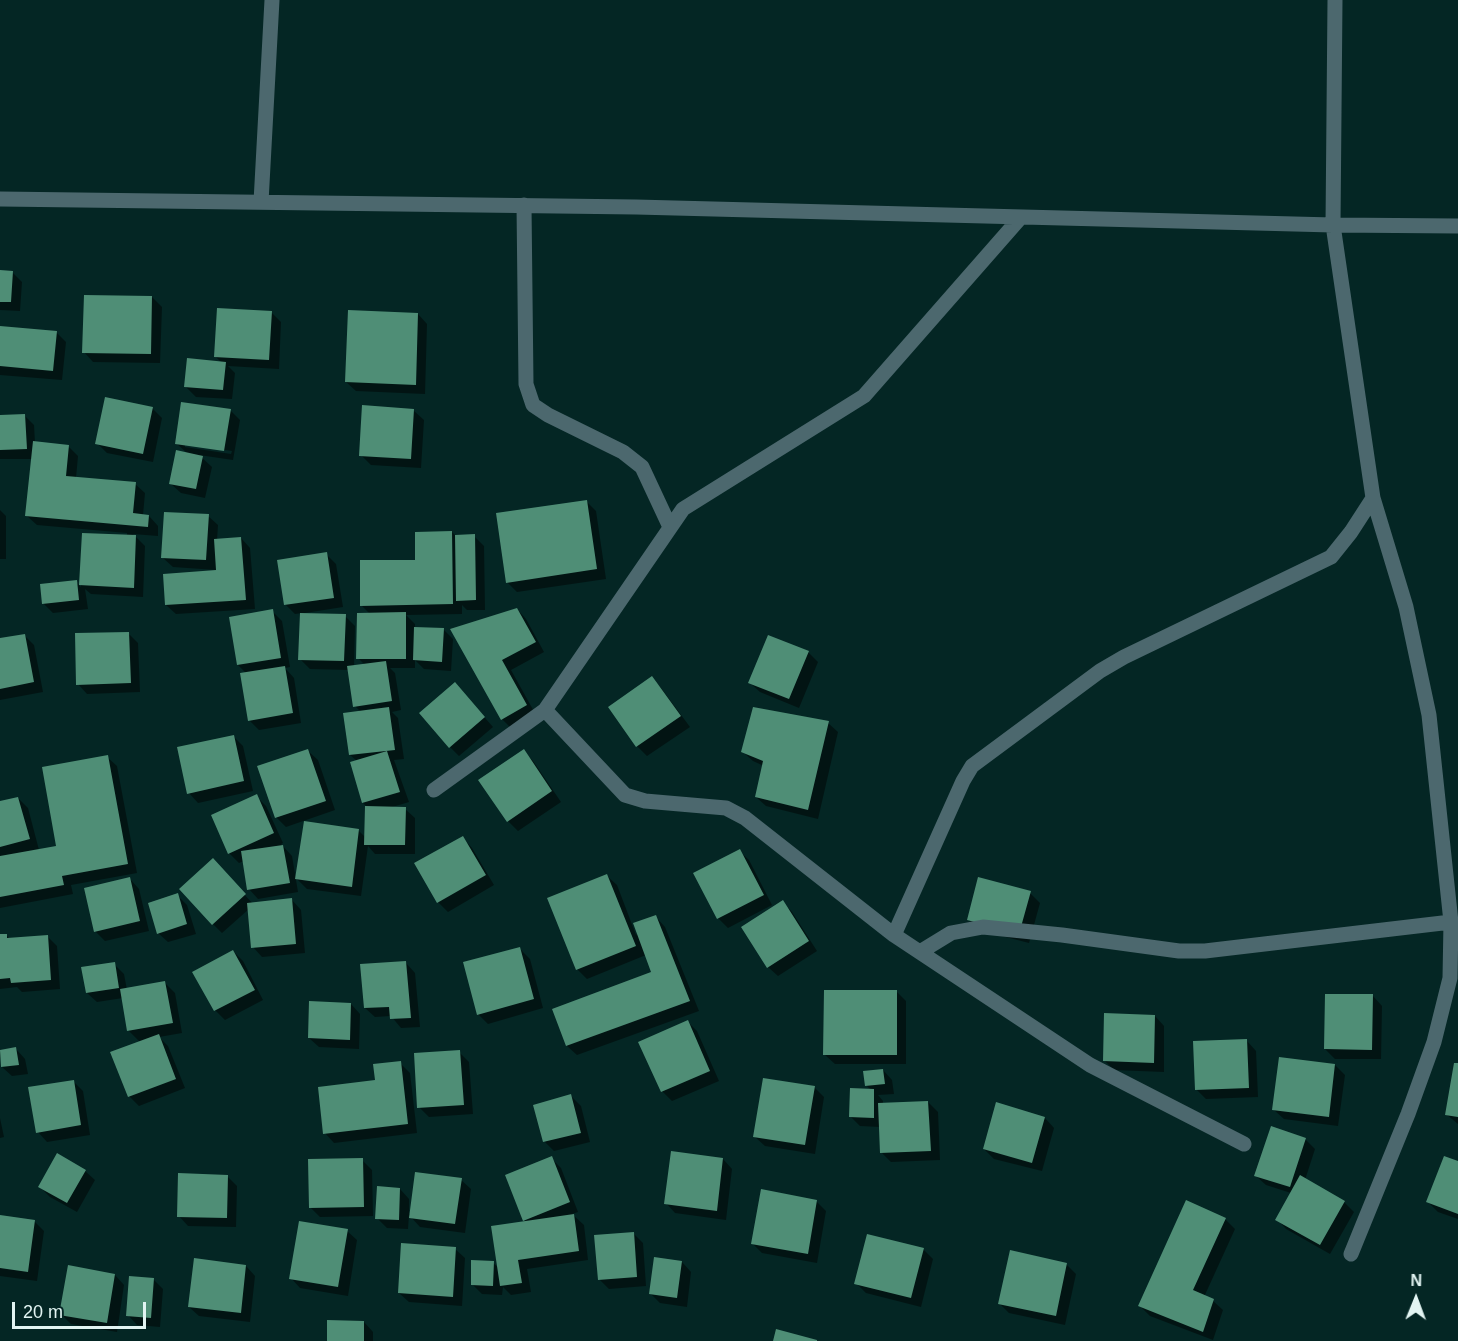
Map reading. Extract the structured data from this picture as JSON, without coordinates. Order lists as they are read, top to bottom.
{
  "scale_bar": "20 m",
  "north": "top"
}
